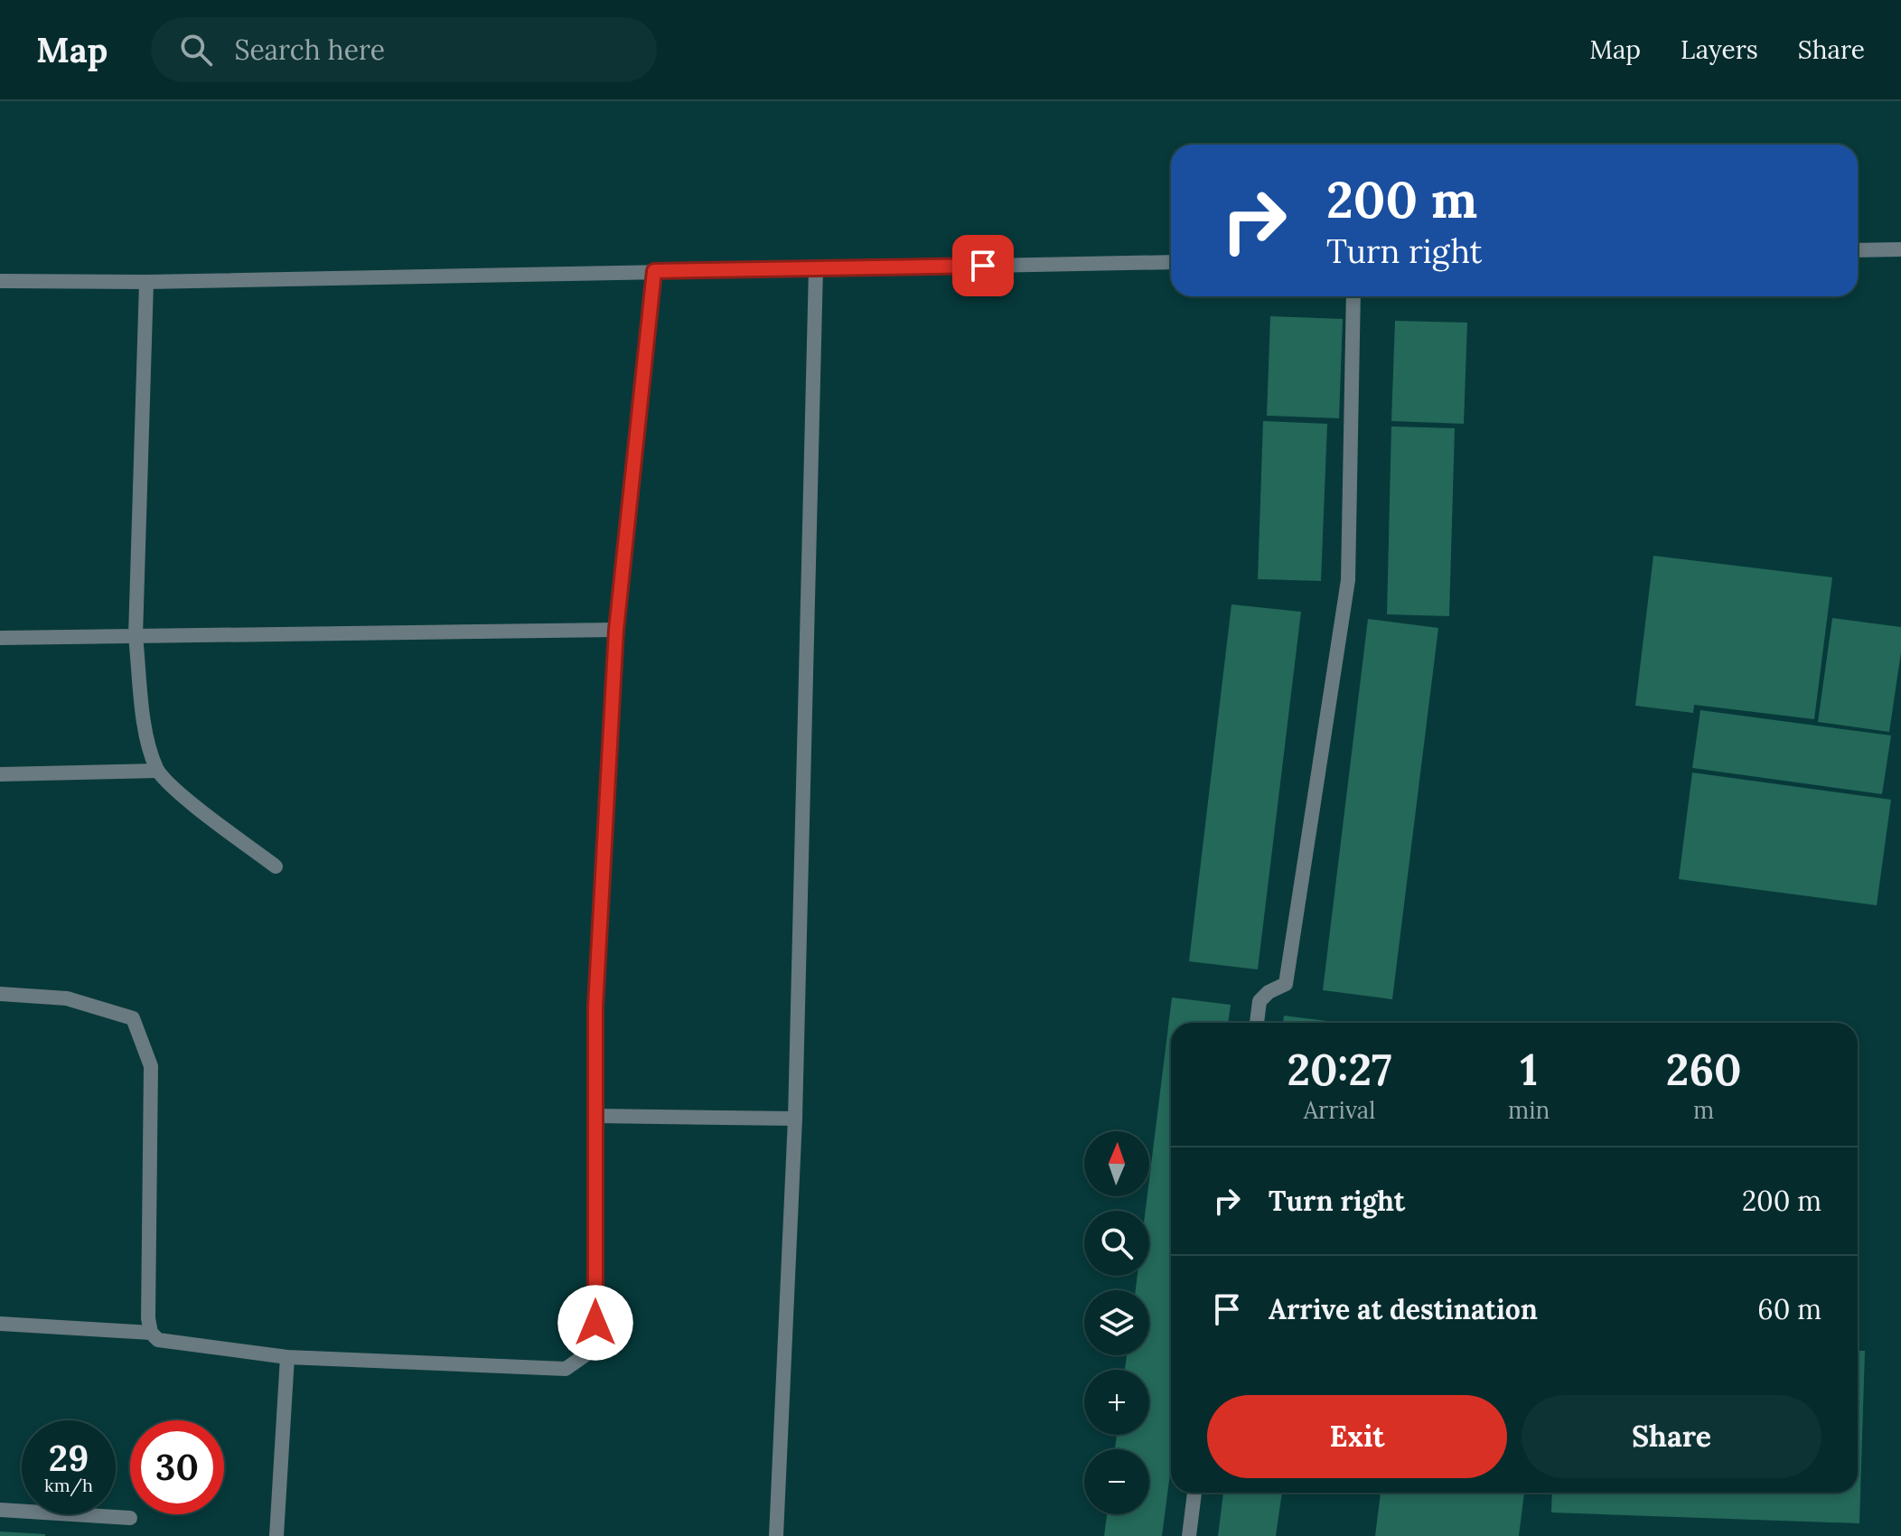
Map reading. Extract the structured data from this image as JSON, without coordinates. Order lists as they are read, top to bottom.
{
  "north": "top",
  "page": {
    "header": "Map",
    "search": "Search here",
    "nav": ["Map", "Layers", "Share"],
    "turn": ["200 m", "Turn right"],
    "eta": [
      "20:27",
      "Arrival",
      "1",
      "min",
      "260",
      "m"
    ],
    "map_buttons": ["+", "−"],
    "list": [
      {
        "name": "Turn right",
        "value": "200 m"
      },
      {
        "name": "Arrive at destination",
        "value": "60 m"
      }
    ],
    "buttons": ["Exit", "Share"],
    "speed": "29 km/h",
    "limit": "30"
  }
}
